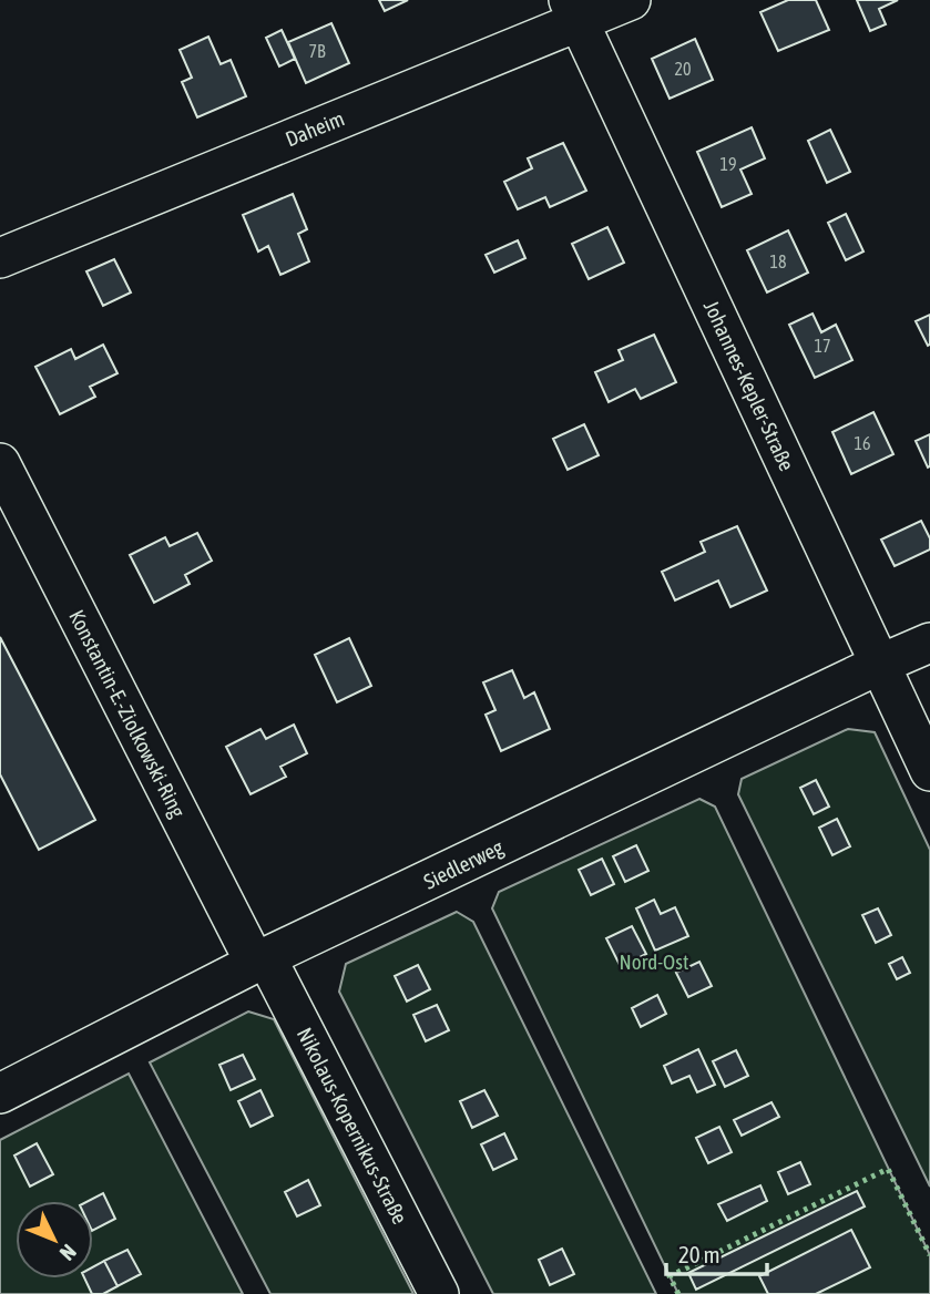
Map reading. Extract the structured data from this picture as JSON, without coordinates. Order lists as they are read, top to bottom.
{
  "streets": {
    "street": [
      "Daheim",
      "Johannes-Kepler-Straße",
      "Konstantin-E.-Ziolkowski-Ring",
      "Siedlerweg",
      "Nikolaus-Kopernikus-Straße"
    ]
  },
  "crossings": [
    ["Daheim", "Johannes-Kepler-Straße"],
    ["Johannes-Kepler-Straße", "Siedlerweg"],
    ["Konstantin-E.-Ziolkowski-Ring", "Siedlerweg"],
    ["Konstantin-E.-Ziolkowski-Ring", "Nikolaus-Kopernikus-Straße"],
    ["Siedlerweg", "Nikolaus-Kopernikus-Straße"]
  ],
  "parks": ["Nord-Ost"],
  "house_numbers": [
    "7B",
    "20",
    "19",
    "18",
    "17",
    "16"
  ],
  "scale_bar": "20 m",
  "north": "bottom right"
}
